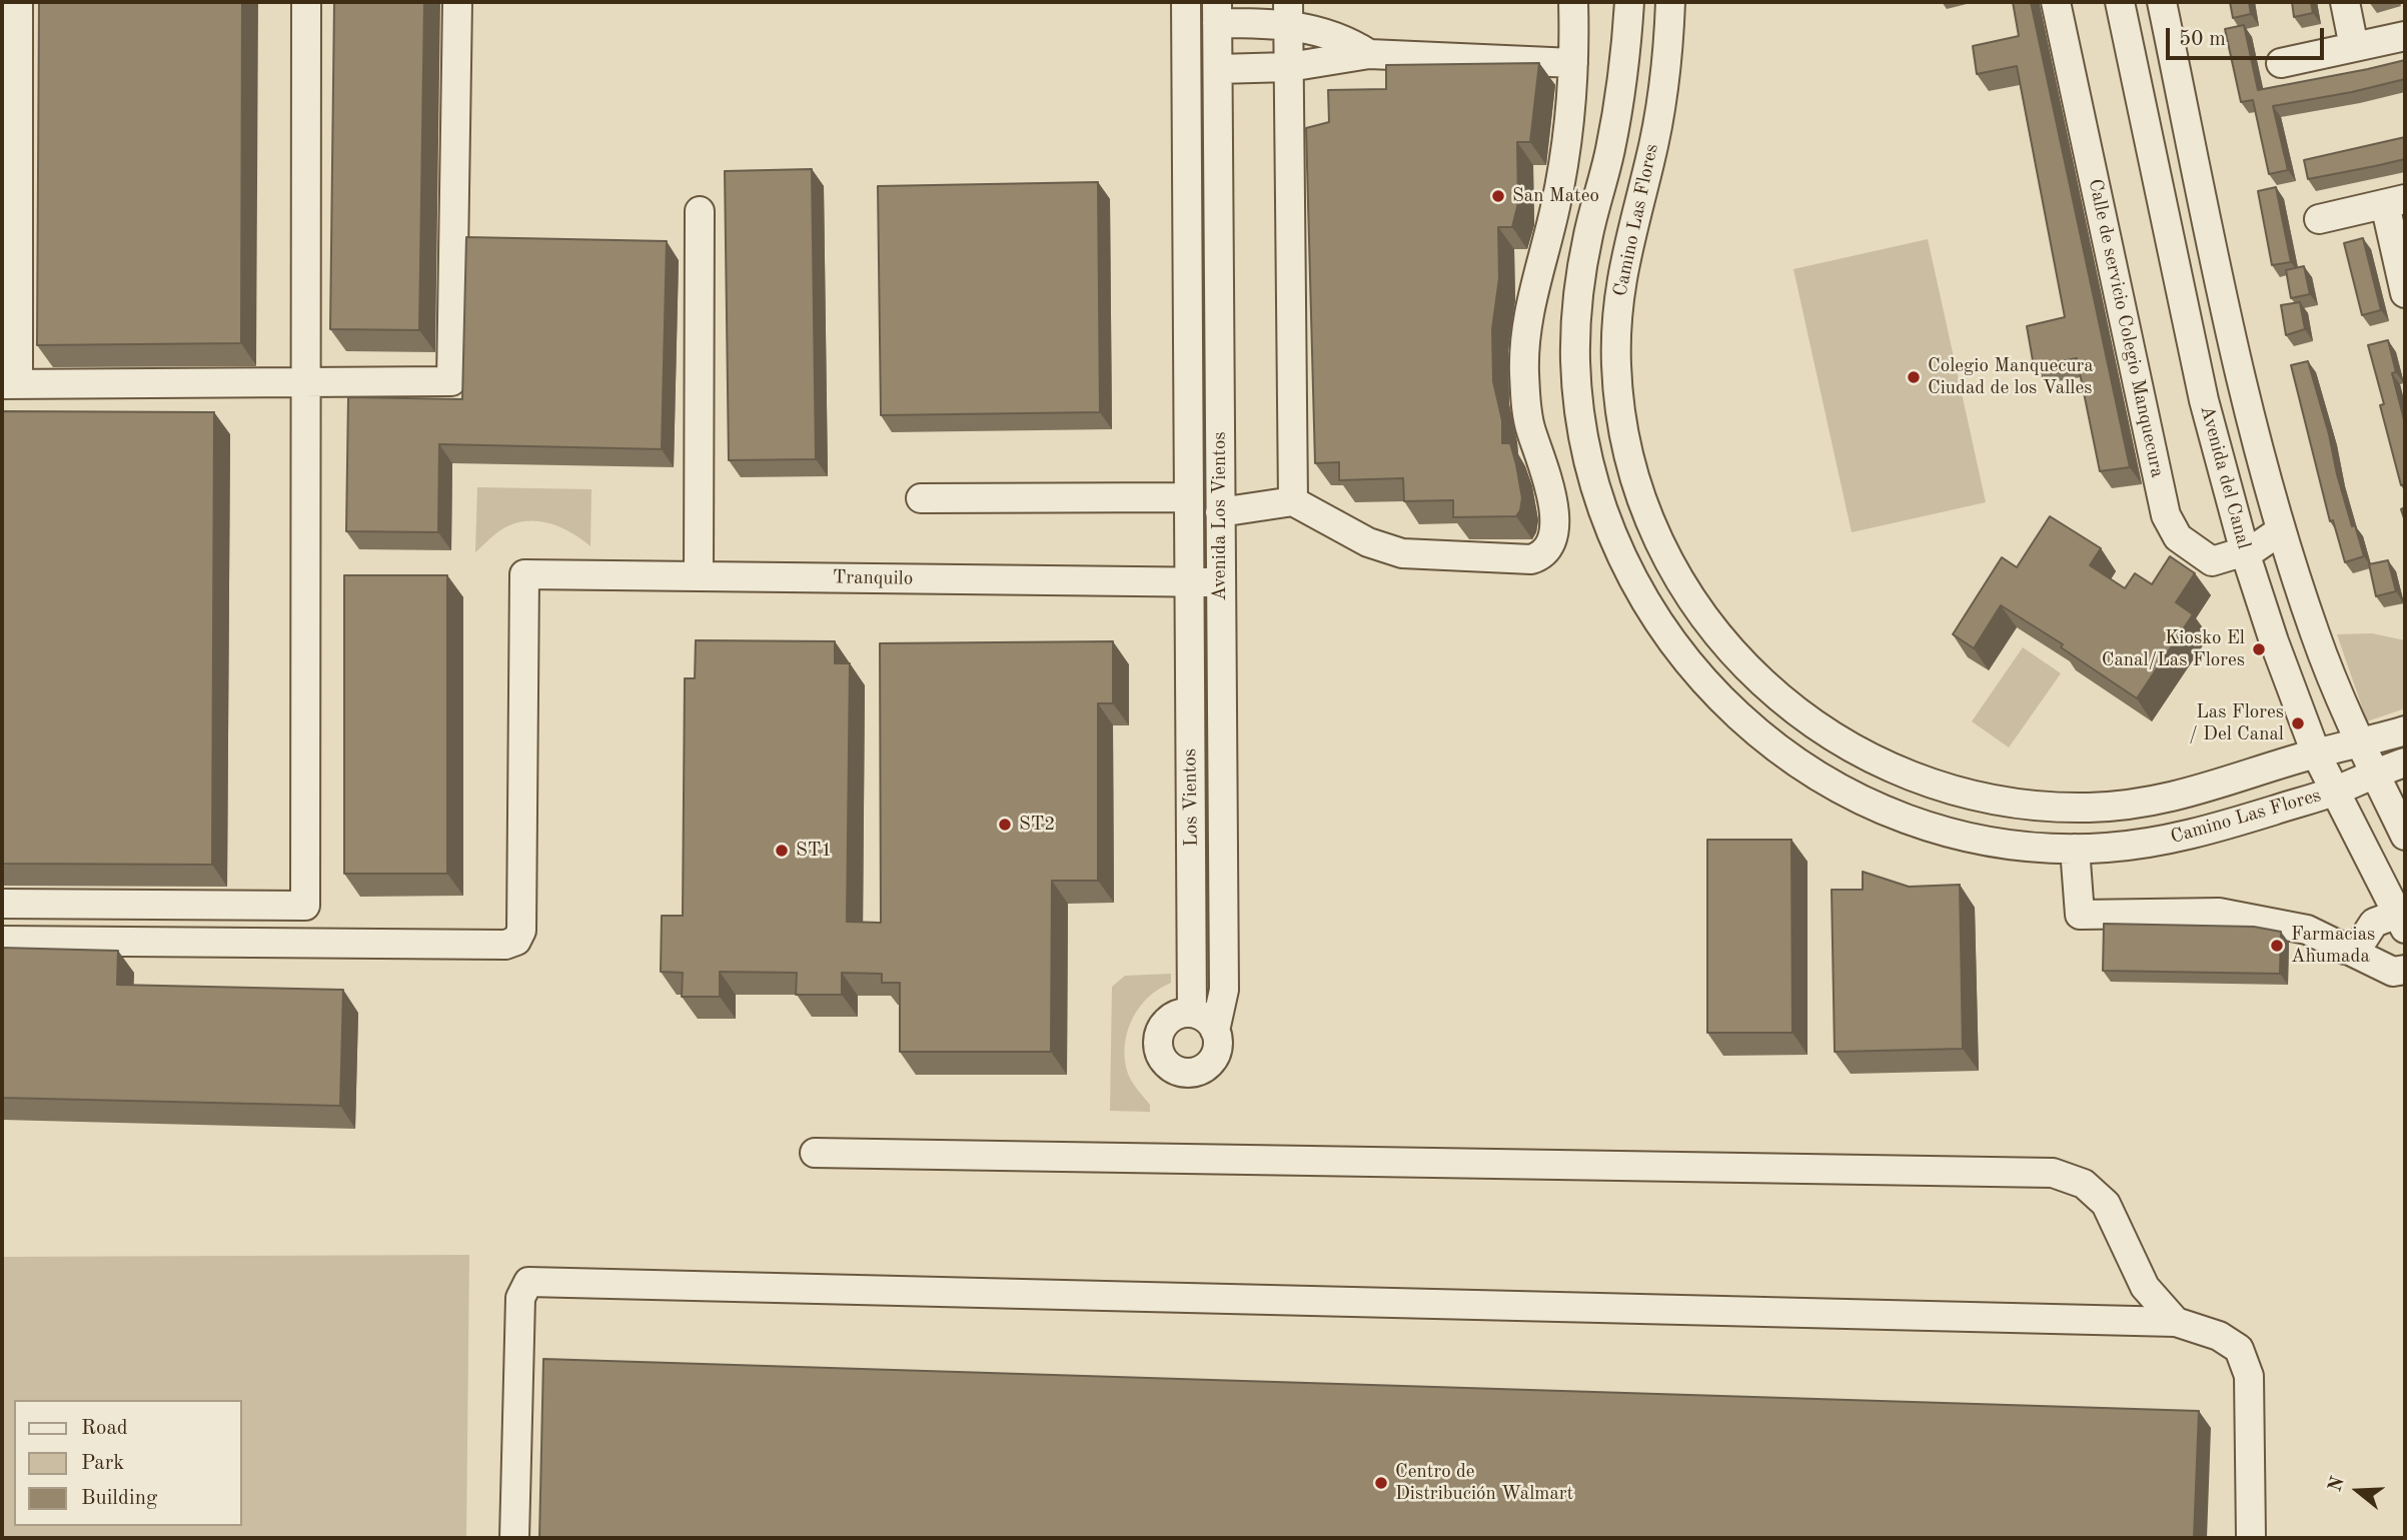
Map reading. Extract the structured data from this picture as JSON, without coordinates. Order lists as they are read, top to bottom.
{
  "streets": {
    "street": [
      "Camino Las Flores",
      "Calle de servicio Colegio Manquecura",
      "Avenida del Canal",
      "Avenida Los Vientos",
      "Tranquilo",
      "Los Vientos"
    ]
  },
  "crossings": [
    ["Camino Las Flores", "Avenida del Canal"],
    ["Calle de servicio Colegio Manquecura", "Avenida del Canal"],
    ["Avenida Los Vientos", "Tranquilo"],
    ["Avenida Los Vientos", "Los Vientos"],
    ["Tranquilo", "Los Vientos"]
  ],
  "places": [
    "San Mateo",
    "Colegio Manquecura Ciudad de los Valles",
    "Kiosko El Canal/Las Flores",
    "Las Flores / Del Canal",
    "ST2",
    "ST1",
    "Farmacias Ahumada",
    "Centro de Distribución Walmart"
  ],
  "legend": ["Road", "Park", "Building"],
  "scale_bar": "50 m",
  "north": "left"
}
